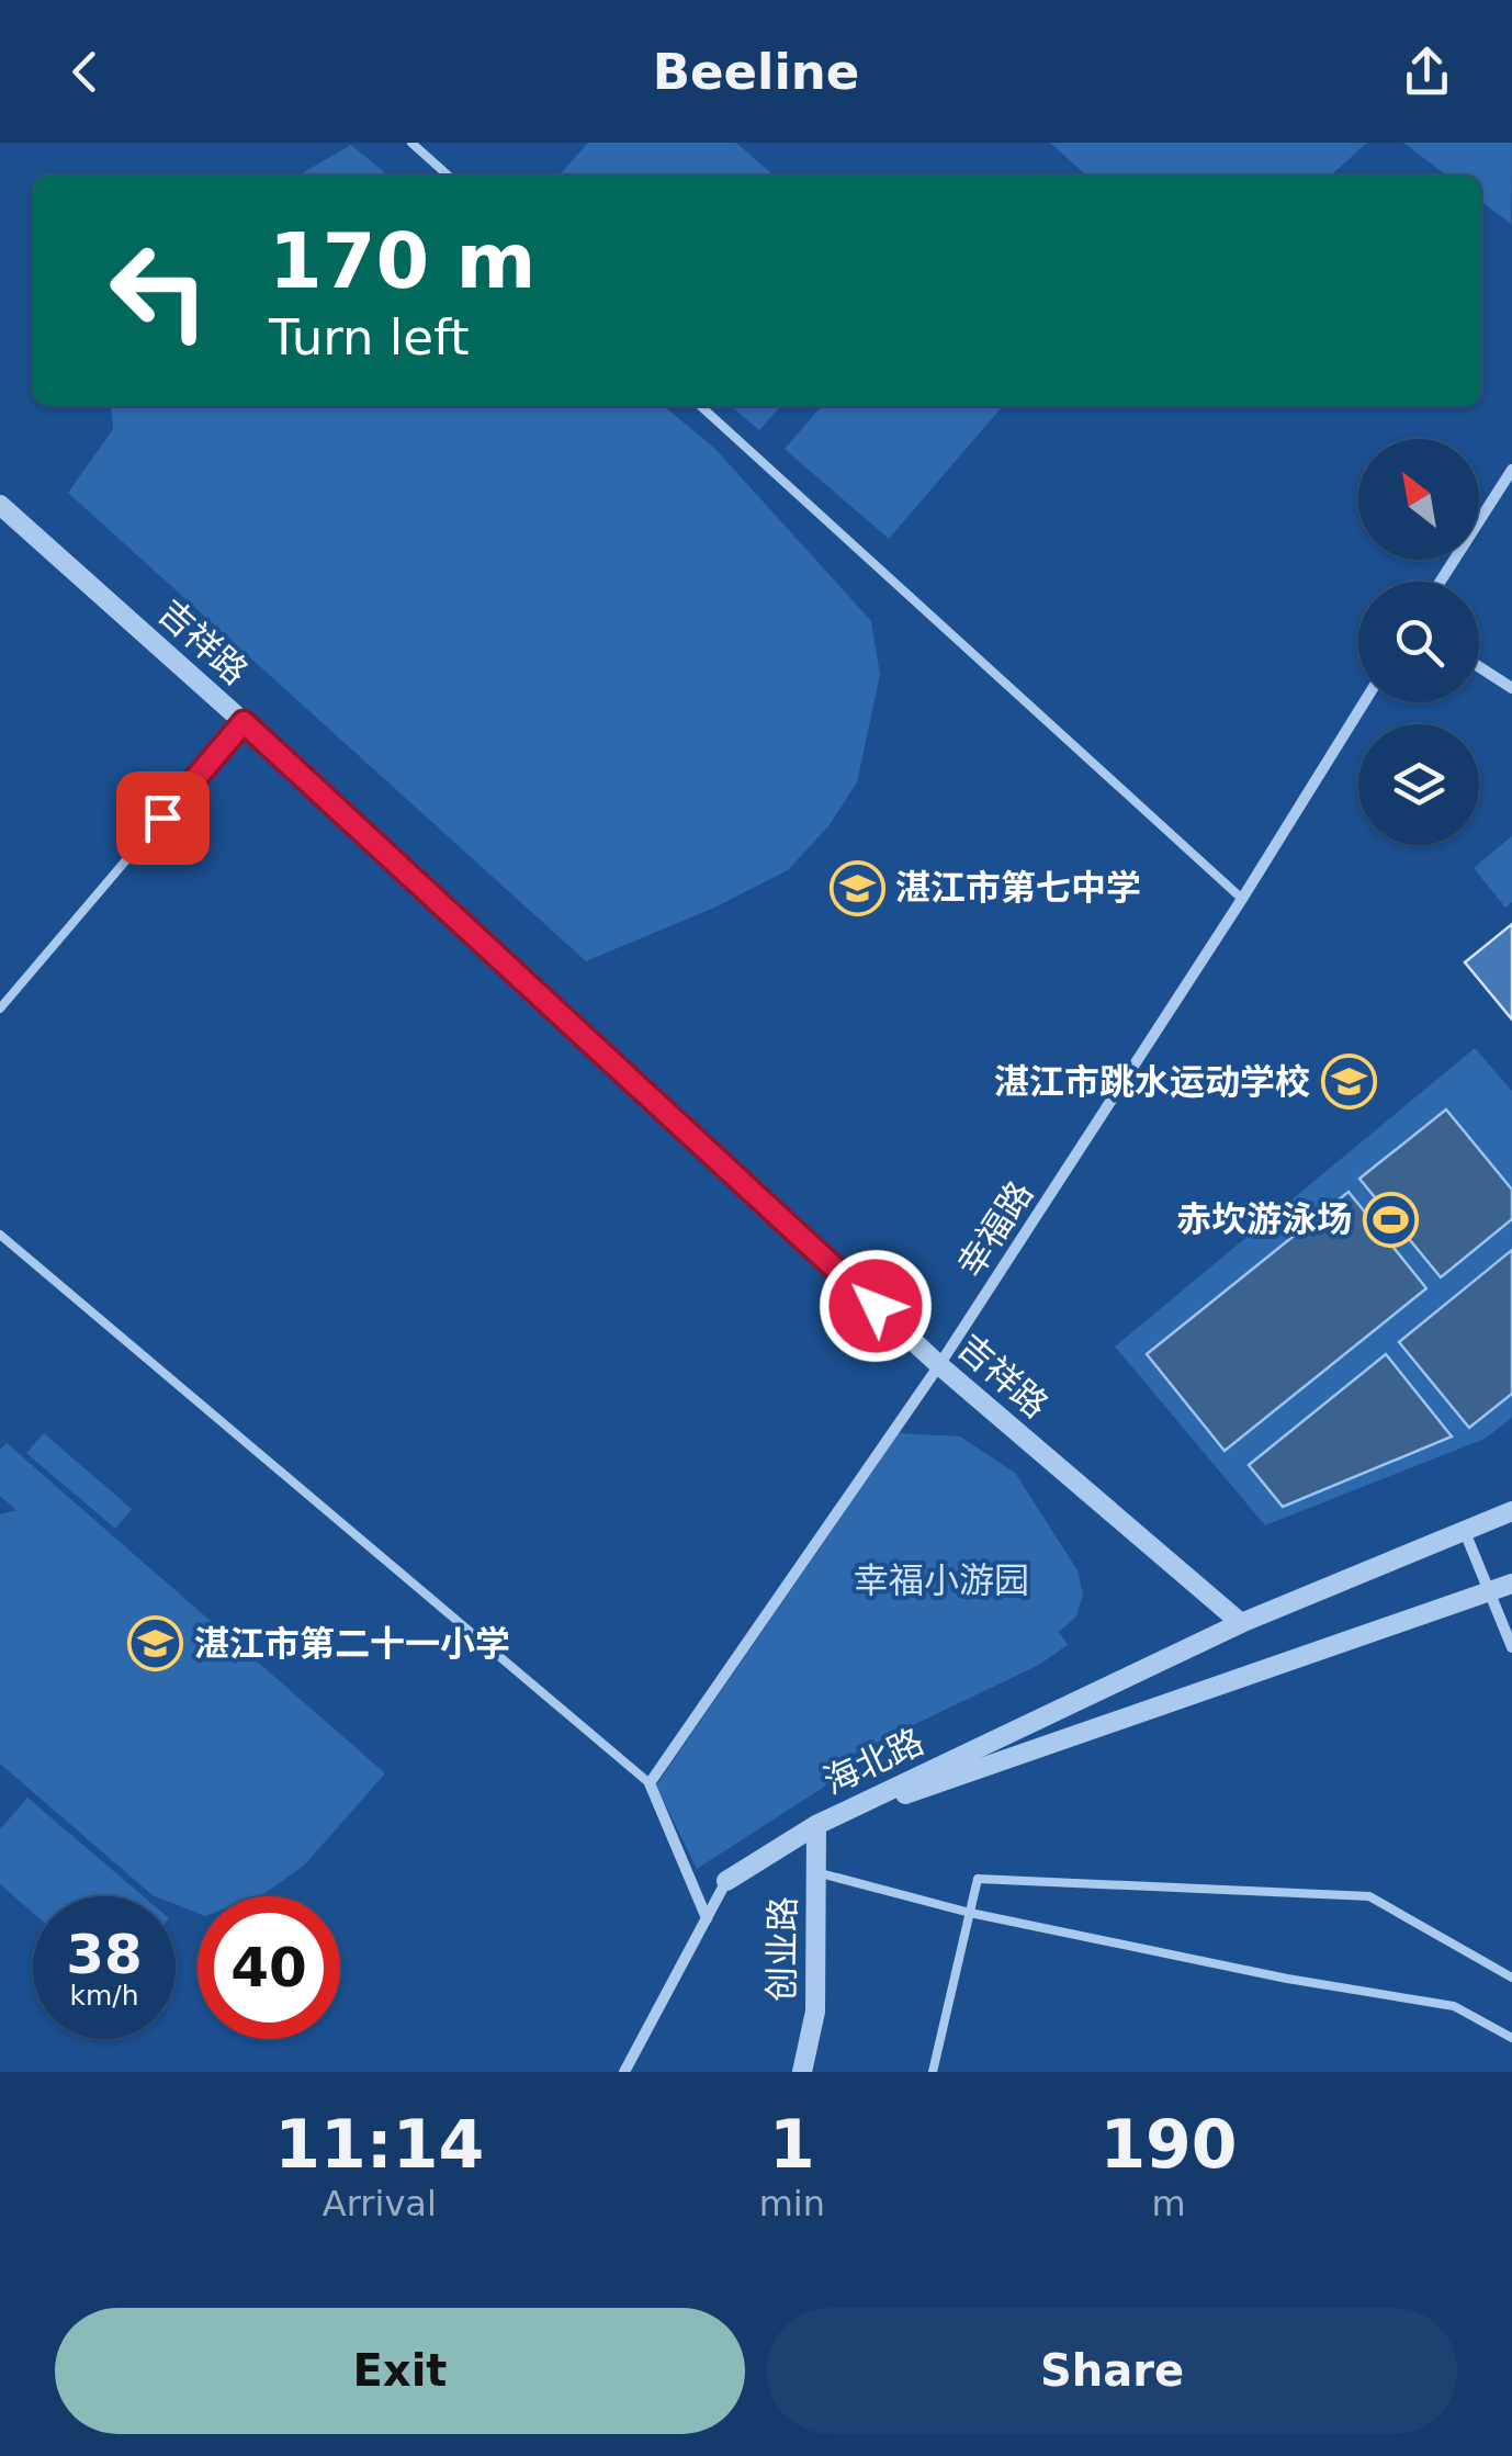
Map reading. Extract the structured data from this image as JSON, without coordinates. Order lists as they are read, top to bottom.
{
  "streets": {
    "street": [
      "吉祥路",
      "幸福路",
      "海北路",
      "创业路"
    ]
  },
  "crossings": [
    ["吉祥路", "幸福路"],
    ["吉祥路", "海北路"],
    ["海北路", "创业路"]
  ],
  "parks": ["幸福小游园"],
  "places": {
    "school or university": ["湛江市第七中学", "湛江市跳水运动学校", "湛江市第二十一小学"],
    "sports": ["赤坎游泳场"]
  },
  "north": "top left",
  "page": {
    "header": "Beeline",
    "turn": ["170 m", "Turn left"],
    "speed": "38 km/h",
    "limit": "40",
    "eta": [
      "11:14",
      "Arrival",
      "1",
      "min",
      "190",
      "m"
    ],
    "buttons": ["Exit", "Share"]
  }
}
